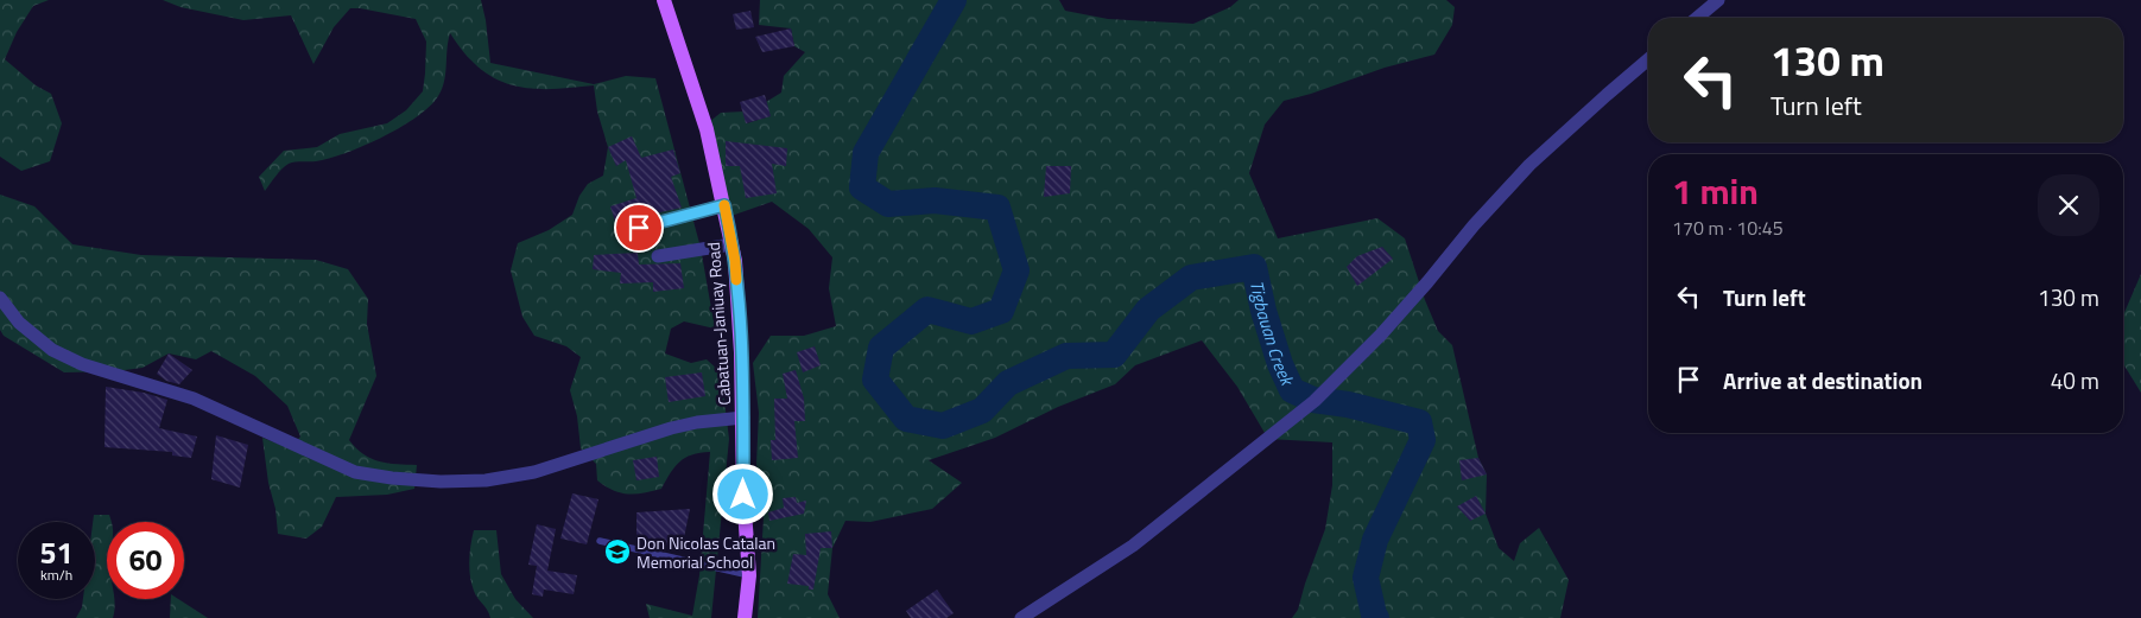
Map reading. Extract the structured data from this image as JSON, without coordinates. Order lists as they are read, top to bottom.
{
  "streets": {
    "main road": ["Cabatuan-Janiuay Road"]
  },
  "water": ["Tigbauan Creek"],
  "places": {
    "school or university": ["Don Nicolas Catalan Memorial School"]
  },
  "page": {
    "turn": ["130 m", "Turn left"],
    "heading": ["1 min", "170 m · 10:45"],
    "list": [
      {
        "name": "Turn left",
        "value": "130 m"
      },
      {
        "name": "Arrive at destination",
        "value": "40 m"
      }
    ],
    "speed": "51 km/h",
    "limit": "60"
  }
}
